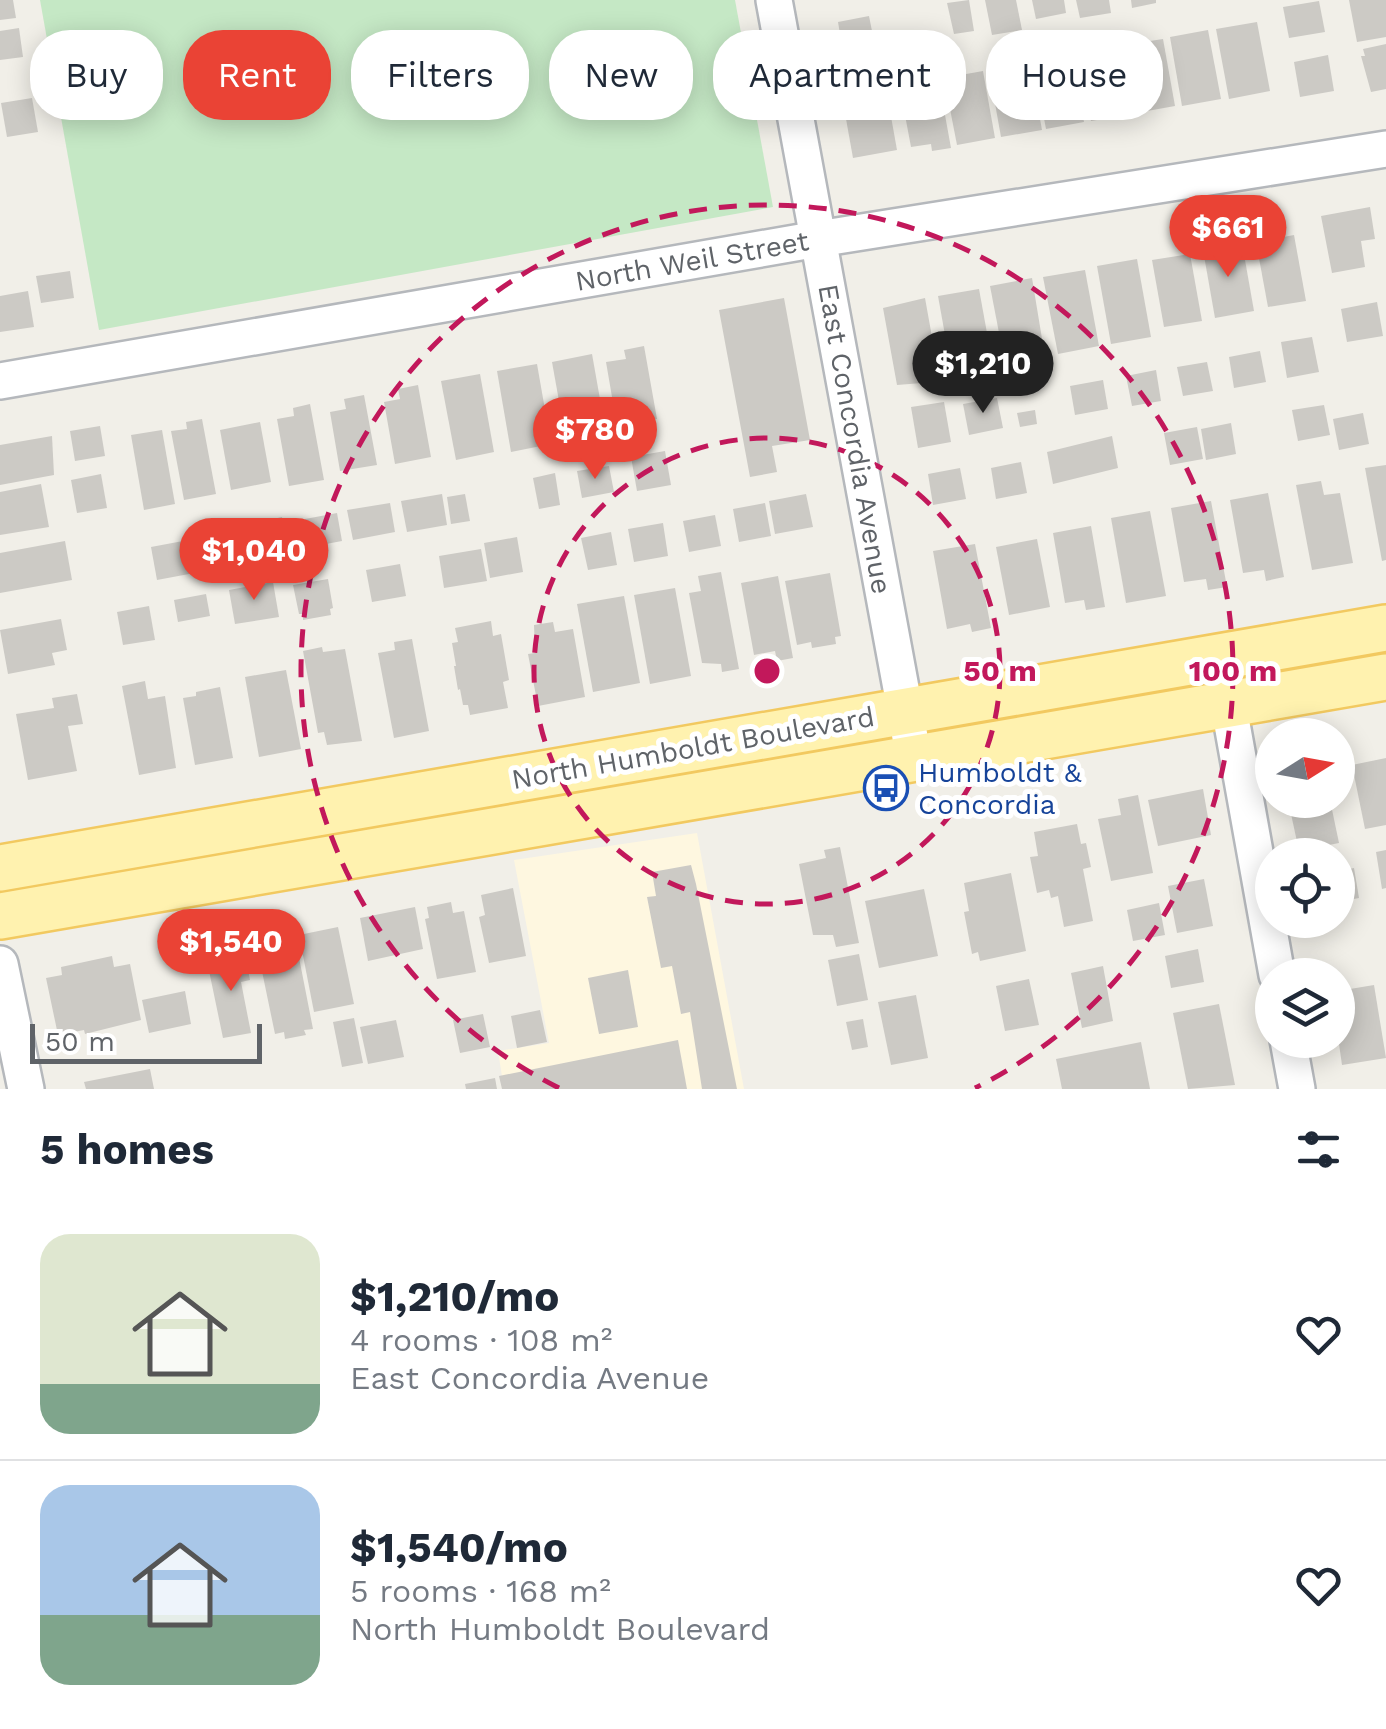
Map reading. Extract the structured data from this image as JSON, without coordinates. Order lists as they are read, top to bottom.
{
  "streets": {
    "main road": ["North Humboldt Boulevard"],
    "street": ["North Weil Street", "East Concordia Avenue"]
  },
  "crossings": [
    ["North Weil Street", "East Concordia Avenue"],
    ["East Concordia Avenue", "North Humboldt Boulevard"]
  ],
  "places": {
    "bus stop": ["Humboldt & Concordia"]
  },
  "scale_bar": "50 m",
  "north": "right",
  "page": {
    "chip": [
      "Buy",
      "Rent",
      "Filters",
      "New",
      "Apartment",
      "House"
    ],
    "price": [
      "$661",
      "$1,210",
      "$780",
      "$1,040",
      "$1,540"
    ],
    "scale": "50 m",
    "heading": "5 homes",
    "list": [
      {
        "name": "$1,210/mo",
        "note": "4 rooms · 108 m² · East Concordia Avenue"
      },
      {
        "name": "$1,540/mo",
        "note": "5 rooms · 168 m² · North Humboldt Boulevard"
      }
    ]
  },
  "rings": ["50 m", "100 m"]
}
